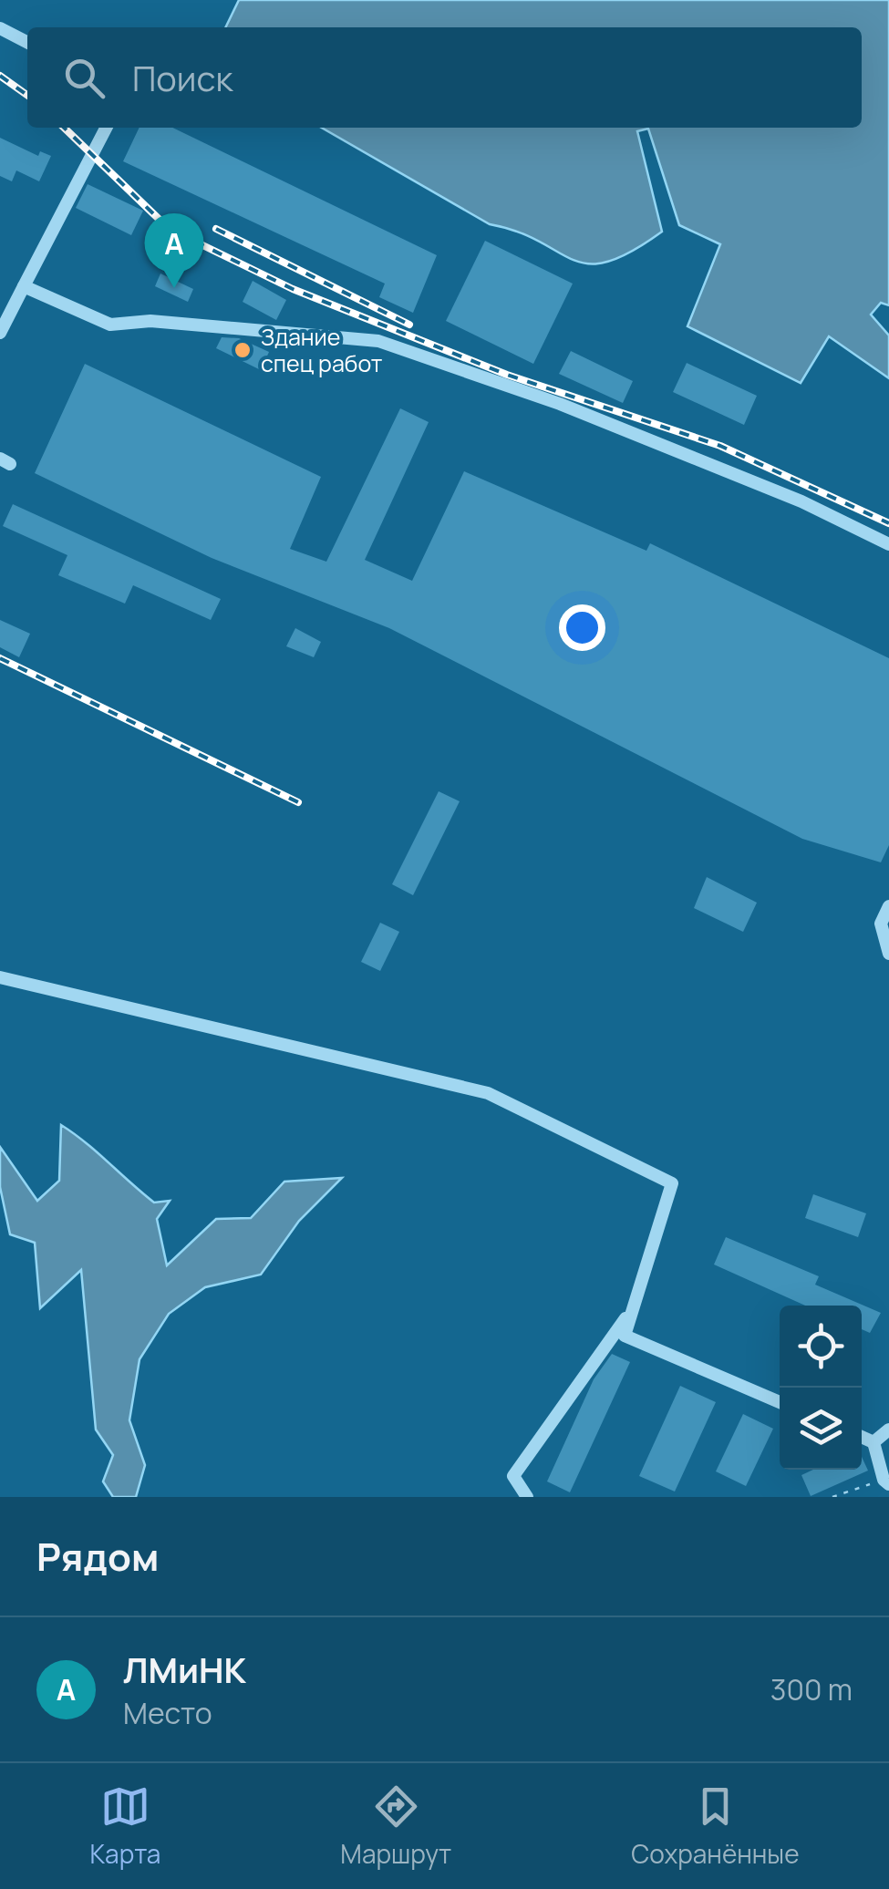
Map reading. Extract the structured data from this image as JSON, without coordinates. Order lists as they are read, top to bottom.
{
  "places": ["Здание спец работ"],
  "page": {
    "search": "Поиск",
    "pins": "A",
    "heading": "Рядом",
    "list": [
      {
        "mark": "A",
        "name": "ЛМиНК",
        "note": "Место",
        "value": "300 m"
      }
    ],
    "nav": ["Карта", "Маршрут", "Сохранённые"]
  }
}
